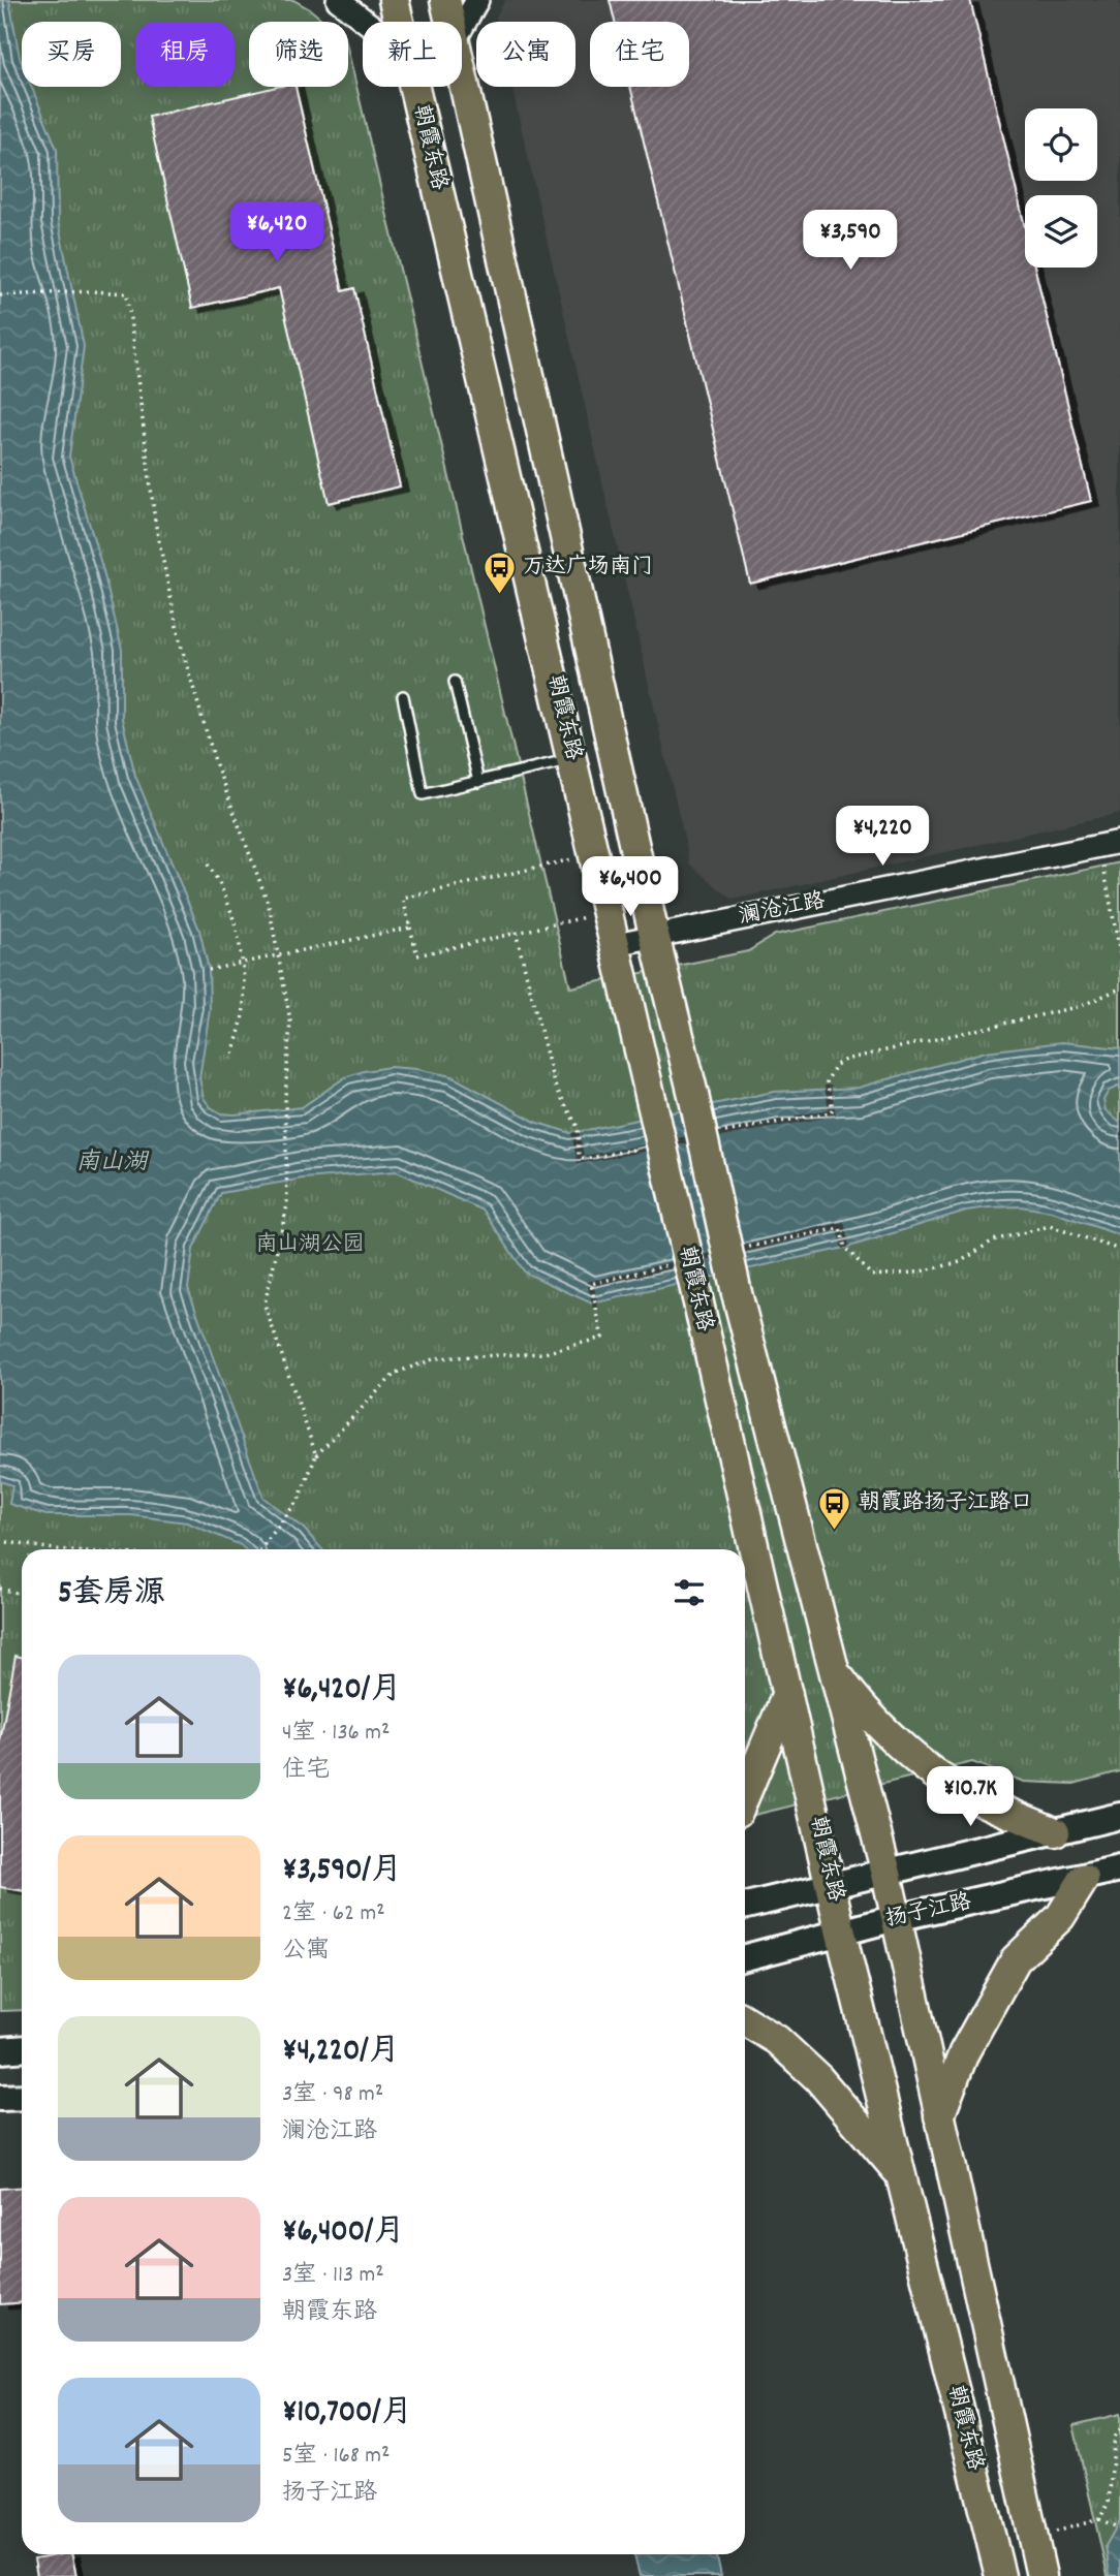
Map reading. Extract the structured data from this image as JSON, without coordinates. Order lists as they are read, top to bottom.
{
  "streets": {
    "main road": ["朝霞东路", "扬子江路"],
    "street": ["澜沧江路"]
  },
  "crossings": [
    ["朝霞东路", "澜沧江路"],
    ["朝霞东路", "扬子江路"]
  ],
  "water": ["南山湖"],
  "parks": ["南山湖公园"],
  "places": {
    "bus stop": ["万达广场南门", "朝霞路扬子江路口"]
  },
  "page": {
    "chip": [
      "买房",
      "租房",
      "筛选",
      "新上",
      "公寓",
      "住宅"
    ],
    "price": [
      "¥6,420",
      "¥3,590",
      "¥4,220",
      "¥6,400",
      "¥10.7K"
    ],
    "heading": "5套房源",
    "list": [
      {
        "name": "¥6,420/月",
        "note": "4室 · 136 m² · 住宅"
      },
      {
        "name": "¥3,590/月",
        "note": "2室 · 62 m² · 公寓"
      },
      {
        "name": "¥4,220/月",
        "note": "3室 · 98 m² · 澜沧江路"
      },
      {
        "name": "¥6,400/月",
        "note": "3室 · 113 m² · 朝霞东路"
      },
      {
        "name": "¥10,700/月",
        "note": "5室 · 168 m² · 扬子江路"
      }
    ]
  }
}
